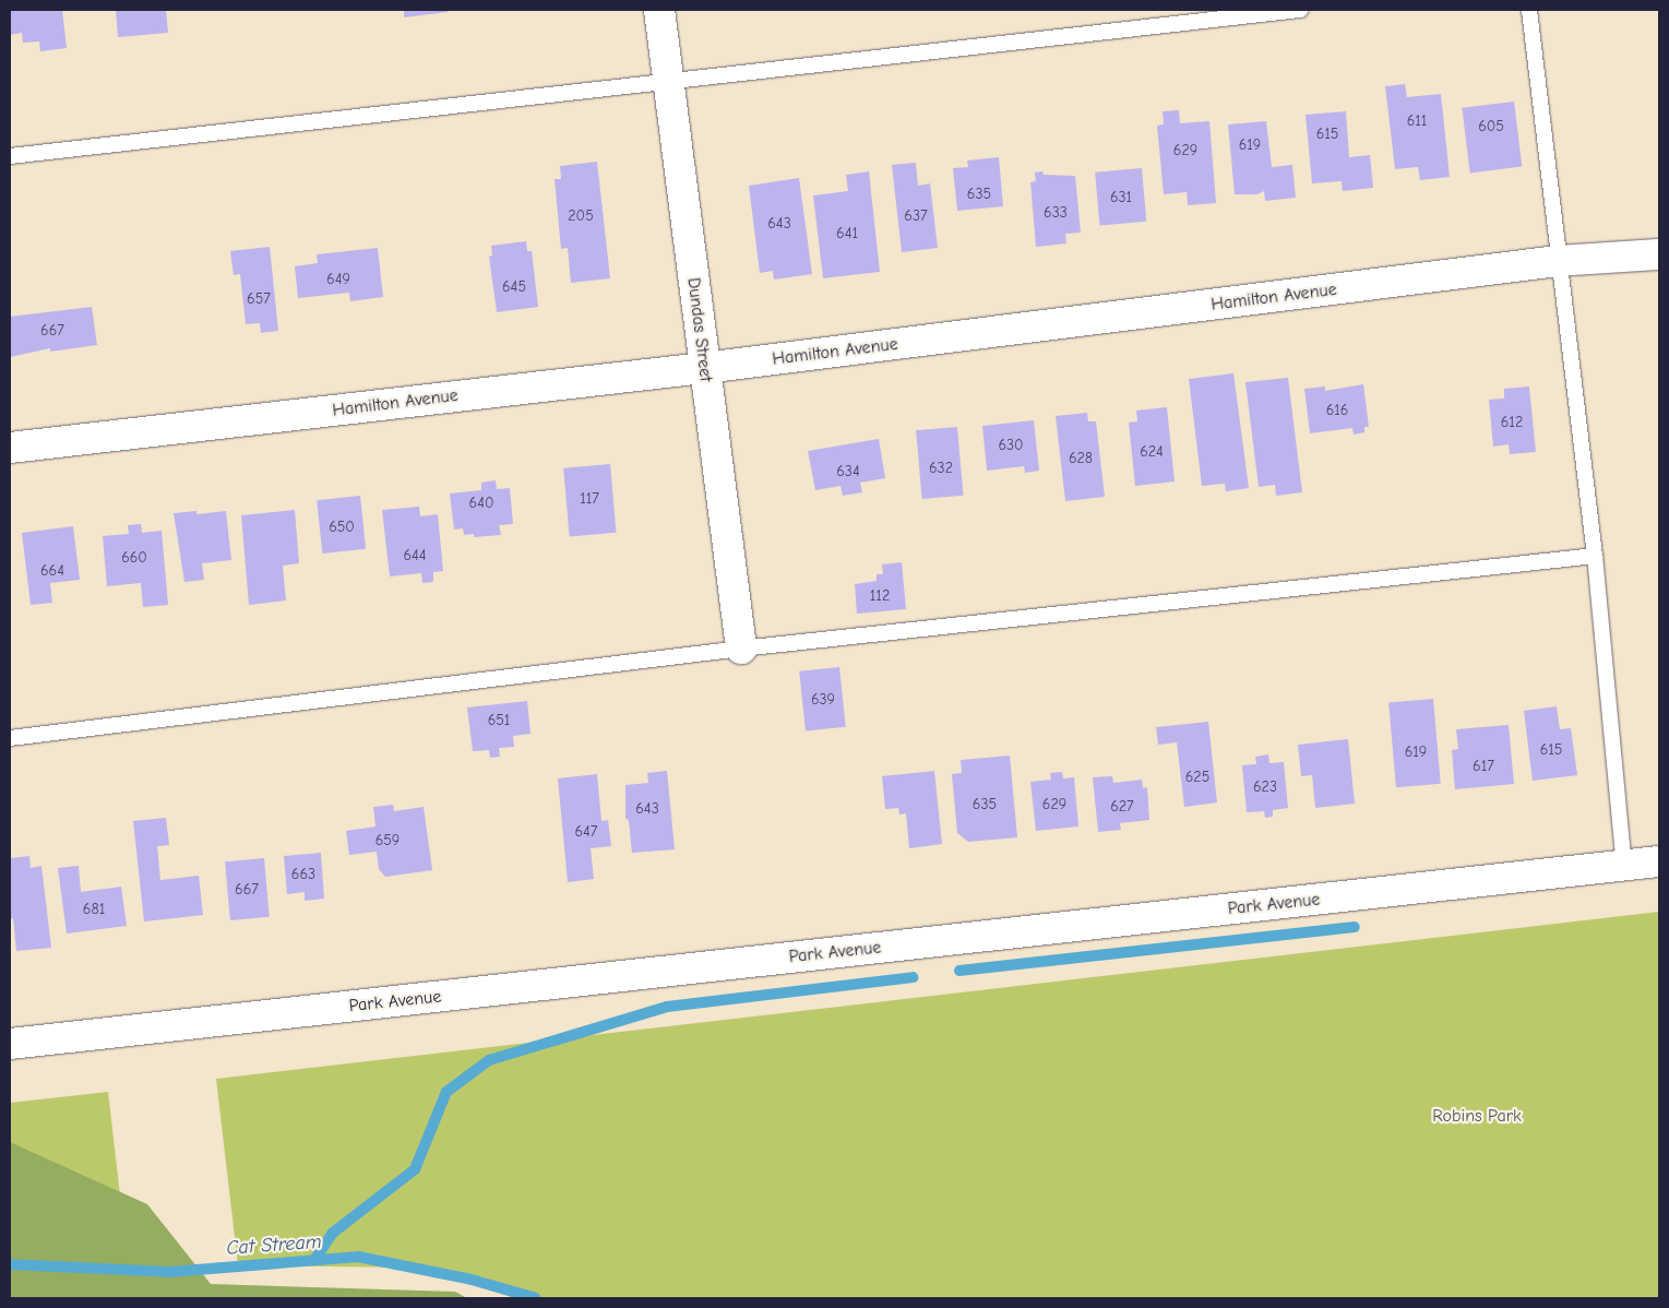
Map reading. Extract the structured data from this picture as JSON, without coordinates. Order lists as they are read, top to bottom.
{
  "streets": {
    "street": ["Hamilton Avenue", "Dundas Street", "Park Avenue"]
  },
  "crossings": [
    ["Hamilton Avenue", "Dundas Street"]
  ],
  "water": ["Cat Stream"],
  "parks": ["Robins Park"],
  "house_numbers": [
    "611",
    "605",
    "615",
    "619",
    "629",
    "635",
    "631",
    "633",
    "205",
    "637",
    "643",
    "641",
    "649",
    "645",
    "657",
    "667",
    "616",
    "612",
    "630",
    "624",
    "628",
    "632",
    "634",
    "117",
    "640",
    "650",
    "644",
    "660",
    "664",
    "112",
    "639",
    "651",
    "615",
    "619",
    "617",
    "625",
    "623",
    "635",
    "629",
    "627",
    "643",
    "647",
    "659",
    "663",
    "667",
    "681"
  ]
}
